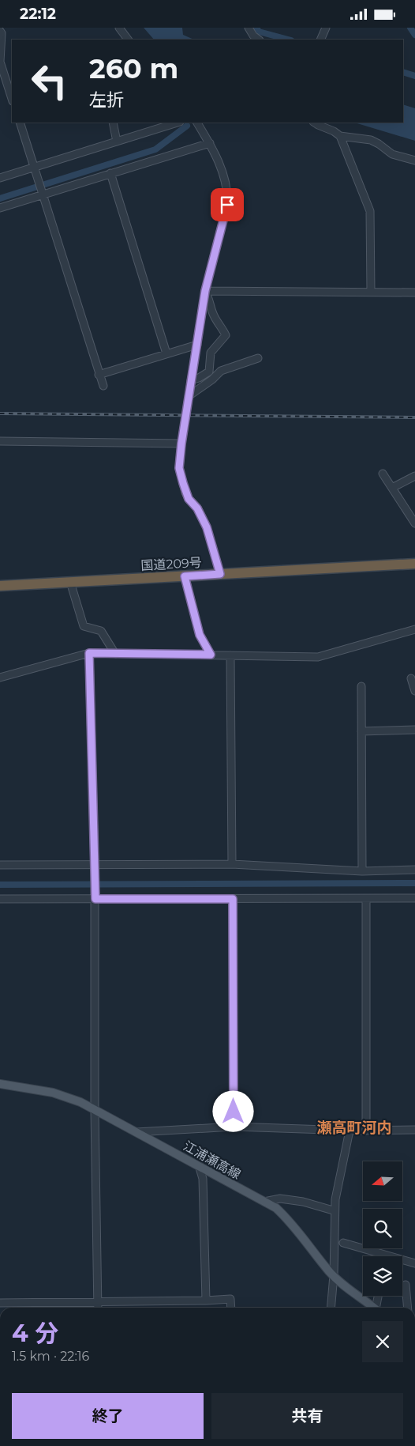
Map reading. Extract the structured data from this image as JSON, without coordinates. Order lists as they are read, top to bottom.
{
  "streets": {
    "highway": ["国道209号"],
    "main road": ["江浦瀬高線"]
  },
  "districts": ["瀬高町河内"],
  "north": "left",
  "page": {
    "status": "22:12",
    "turn": ["260 m", "左折"],
    "heading": ["4 分", "1.5 km · 22:16"],
    "buttons": ["終了", "共有"]
  }
}
